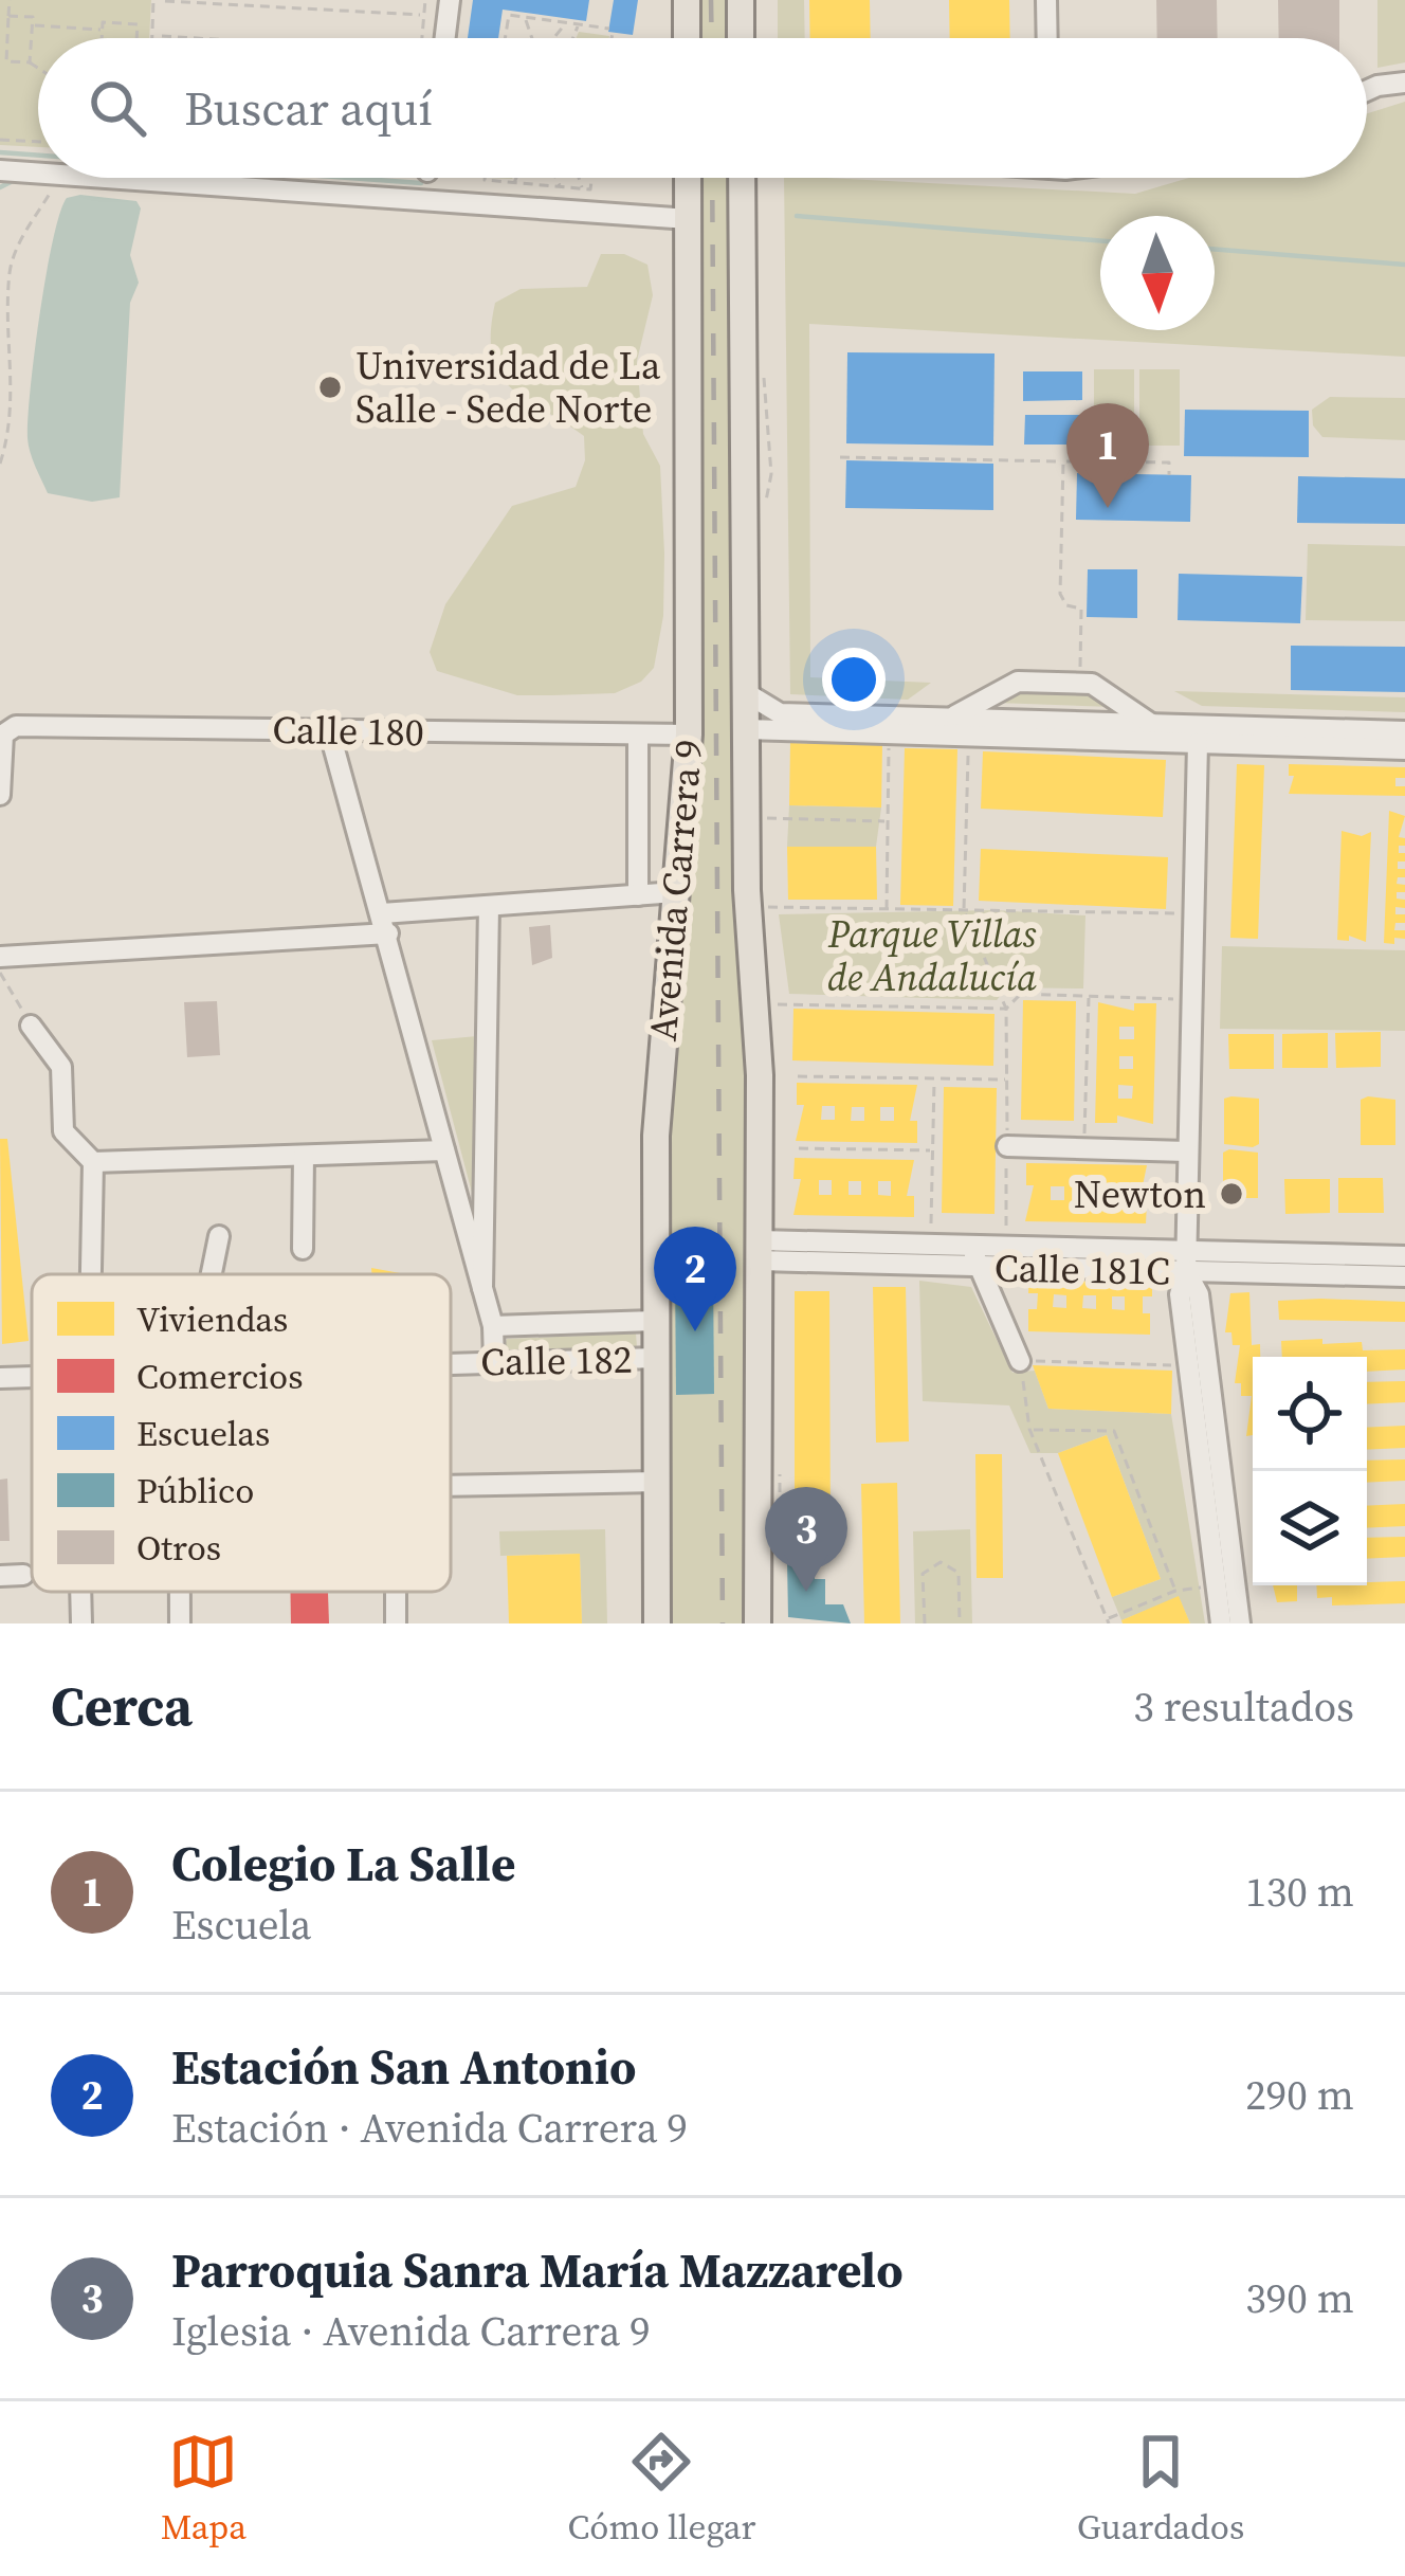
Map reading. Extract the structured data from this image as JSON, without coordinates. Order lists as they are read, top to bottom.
{
  "streets": {
    "main road": ["Avenida Carrera 9"],
    "street": ["Calle 180", "Calle 181C", "Calle 182"]
  },
  "crossings": [
    ["Calle 180", "Avenida Carrera 9"],
    ["Avenida Carrera 9", "Calle 181C"],
    ["Avenida Carrera 9", "Calle 182"]
  ],
  "parks": ["Parque Villas de Andalucía"],
  "places": ["Universidad de La Salle - Sede Norte", "Newton"],
  "legend": [
    "Viviendas",
    "Comercios",
    "Escuelas",
    "Público",
    "Otros"
  ],
  "north": "bottom",
  "page": {
    "search": "Buscar aquí",
    "pins": ["1", "2", "3"],
    "heading": ["Cerca", "3 resultados"],
    "list": [
      {
        "mark": "1",
        "name": "Colegio La Salle",
        "note": "Escuela",
        "value": "130 m"
      },
      {
        "mark": "2",
        "name": "Estación San Antonio",
        "note": "Estación · Avenida Carrera 9",
        "value": "290 m"
      },
      {
        "mark": "3",
        "name": "Parroquia Sanra María Mazzarelo",
        "note": "Iglesia · Avenida Carrera 9",
        "value": "390 m"
      }
    ],
    "nav": ["Mapa", "Cómo llegar", "Guardados"]
  }
}
